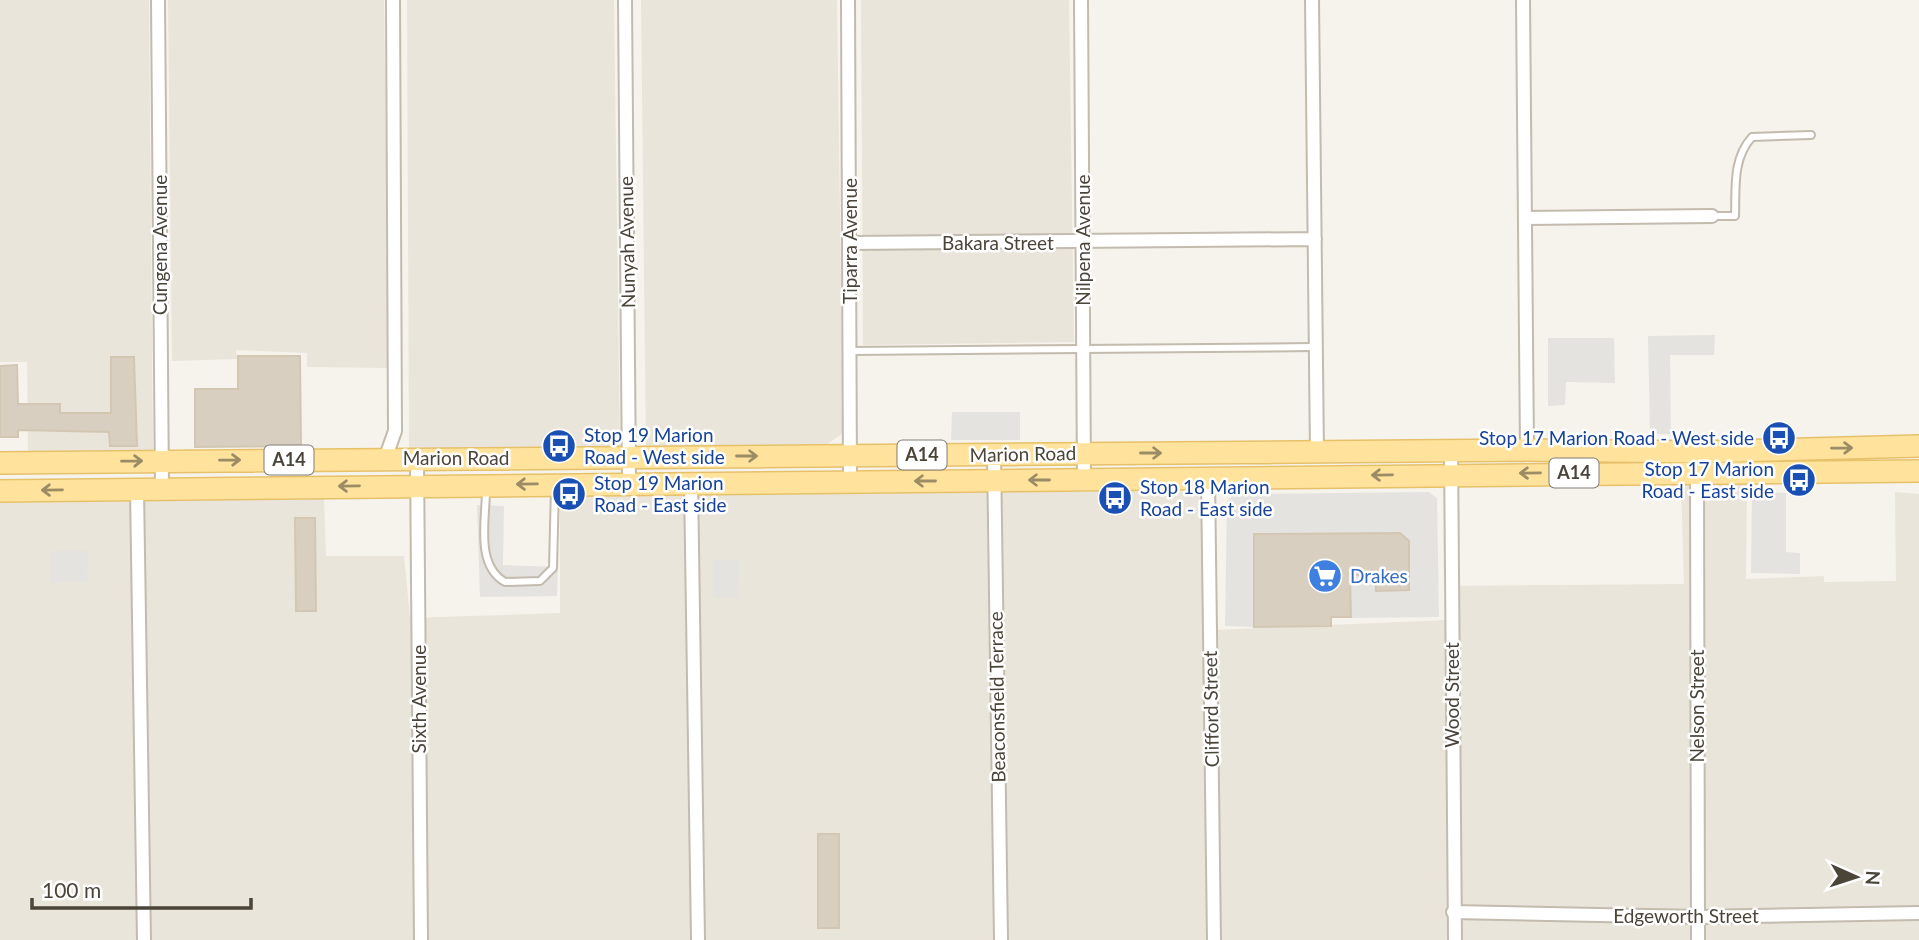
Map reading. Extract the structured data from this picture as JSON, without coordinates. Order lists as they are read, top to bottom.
{
  "streets": {
    "main road": ["Marion Road", "A14"],
    "street": [
      "Nilpena Avenue",
      "Tiparra Avenue",
      "Nunyah Avenue",
      "Bakara Street",
      "Cungena Avenue",
      "Wood Street",
      "Beaconsfield Terrace",
      "Sixth Avenue",
      "Nelson Street",
      "Clifford Street",
      "Edgeworth Street"
    ]
  },
  "crossings": [
    ["Nilpena Avenue", "Bakara Street"],
    ["Nilpena Avenue", "Marion Road"],
    ["Tiparra Avenue", "Bakara Street"],
    ["Tiparra Avenue", "Marion Road"],
    ["Nunyah Avenue", "Marion Road"],
    ["Cungena Avenue", "Marion Road"],
    ["Marion Road", "Wood Street"],
    ["Marion Road", "Beaconsfield Terrace"],
    ["Marion Road", "Sixth Avenue"],
    ["Marion Road", "Nelson Street"],
    ["Marion Road", "Clifford Street"],
    ["Wood Street", "Edgeworth Street"],
    ["Nelson Street", "Edgeworth Street"]
  ],
  "places": {
    "bus stop": [
      "Stop 17 Marion Road - West side",
      "Stop 19 Marion Road - West side",
      "Stop 17 Marion Road - East side",
      "Stop 19 Marion Road - East side",
      "Stop 18 Marion Road - East side"
    ],
    "supermarket": ["Drakes"]
  },
  "scale_bar": "100 m",
  "north": "right"
}
